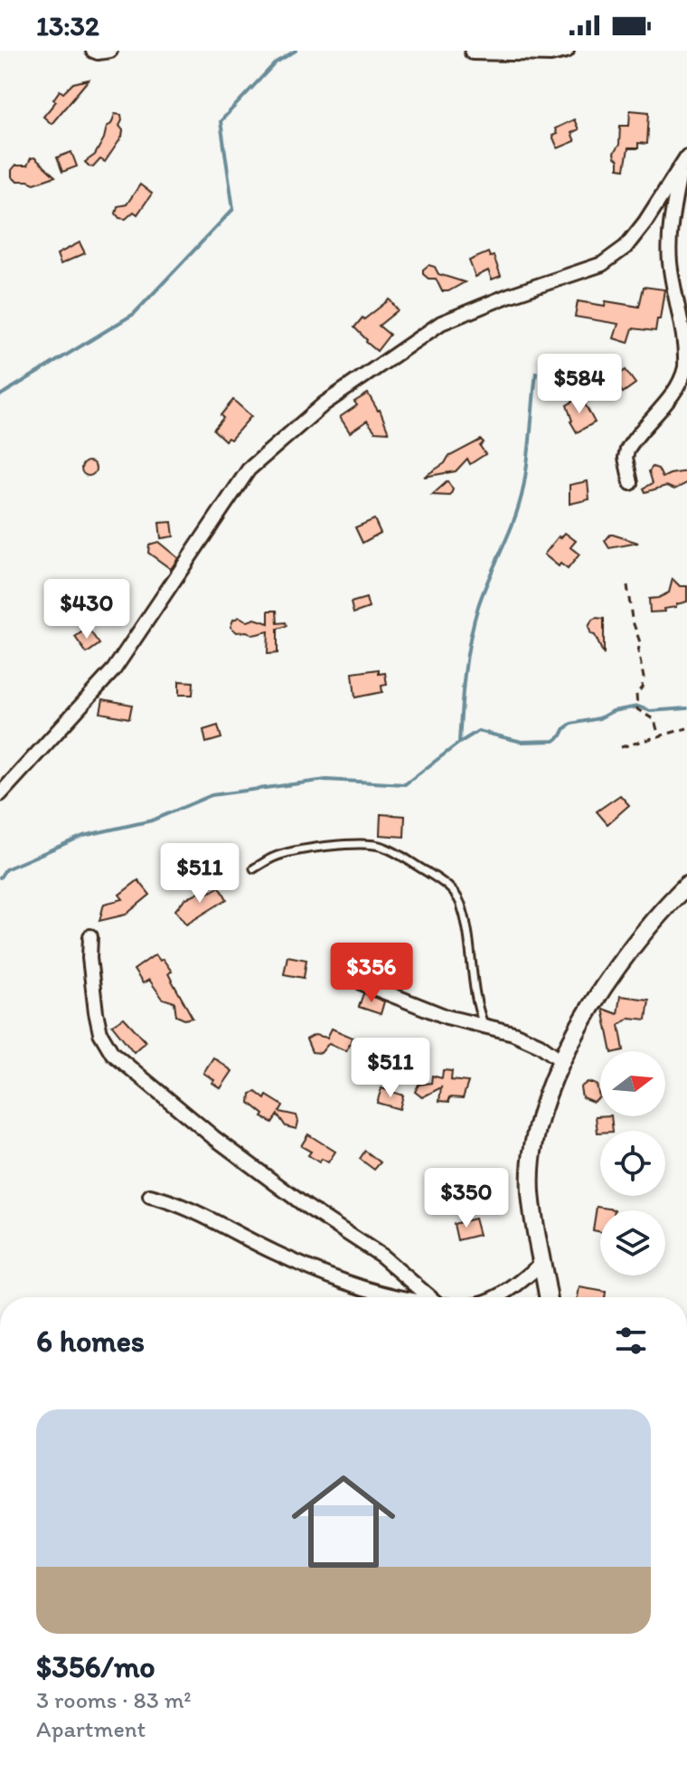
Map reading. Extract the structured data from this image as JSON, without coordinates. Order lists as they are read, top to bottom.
{
  "north": "right",
  "page": {
    "status": "13:32",
    "price": [
      "$584",
      "$430",
      "$511",
      "$356",
      "$511",
      "$350"
    ],
    "heading": "6 homes",
    "list": [
      {
        "name": "$356/mo",
        "note": "3 rooms · 83 m² · Apartment"
      }
    ]
  }
}
